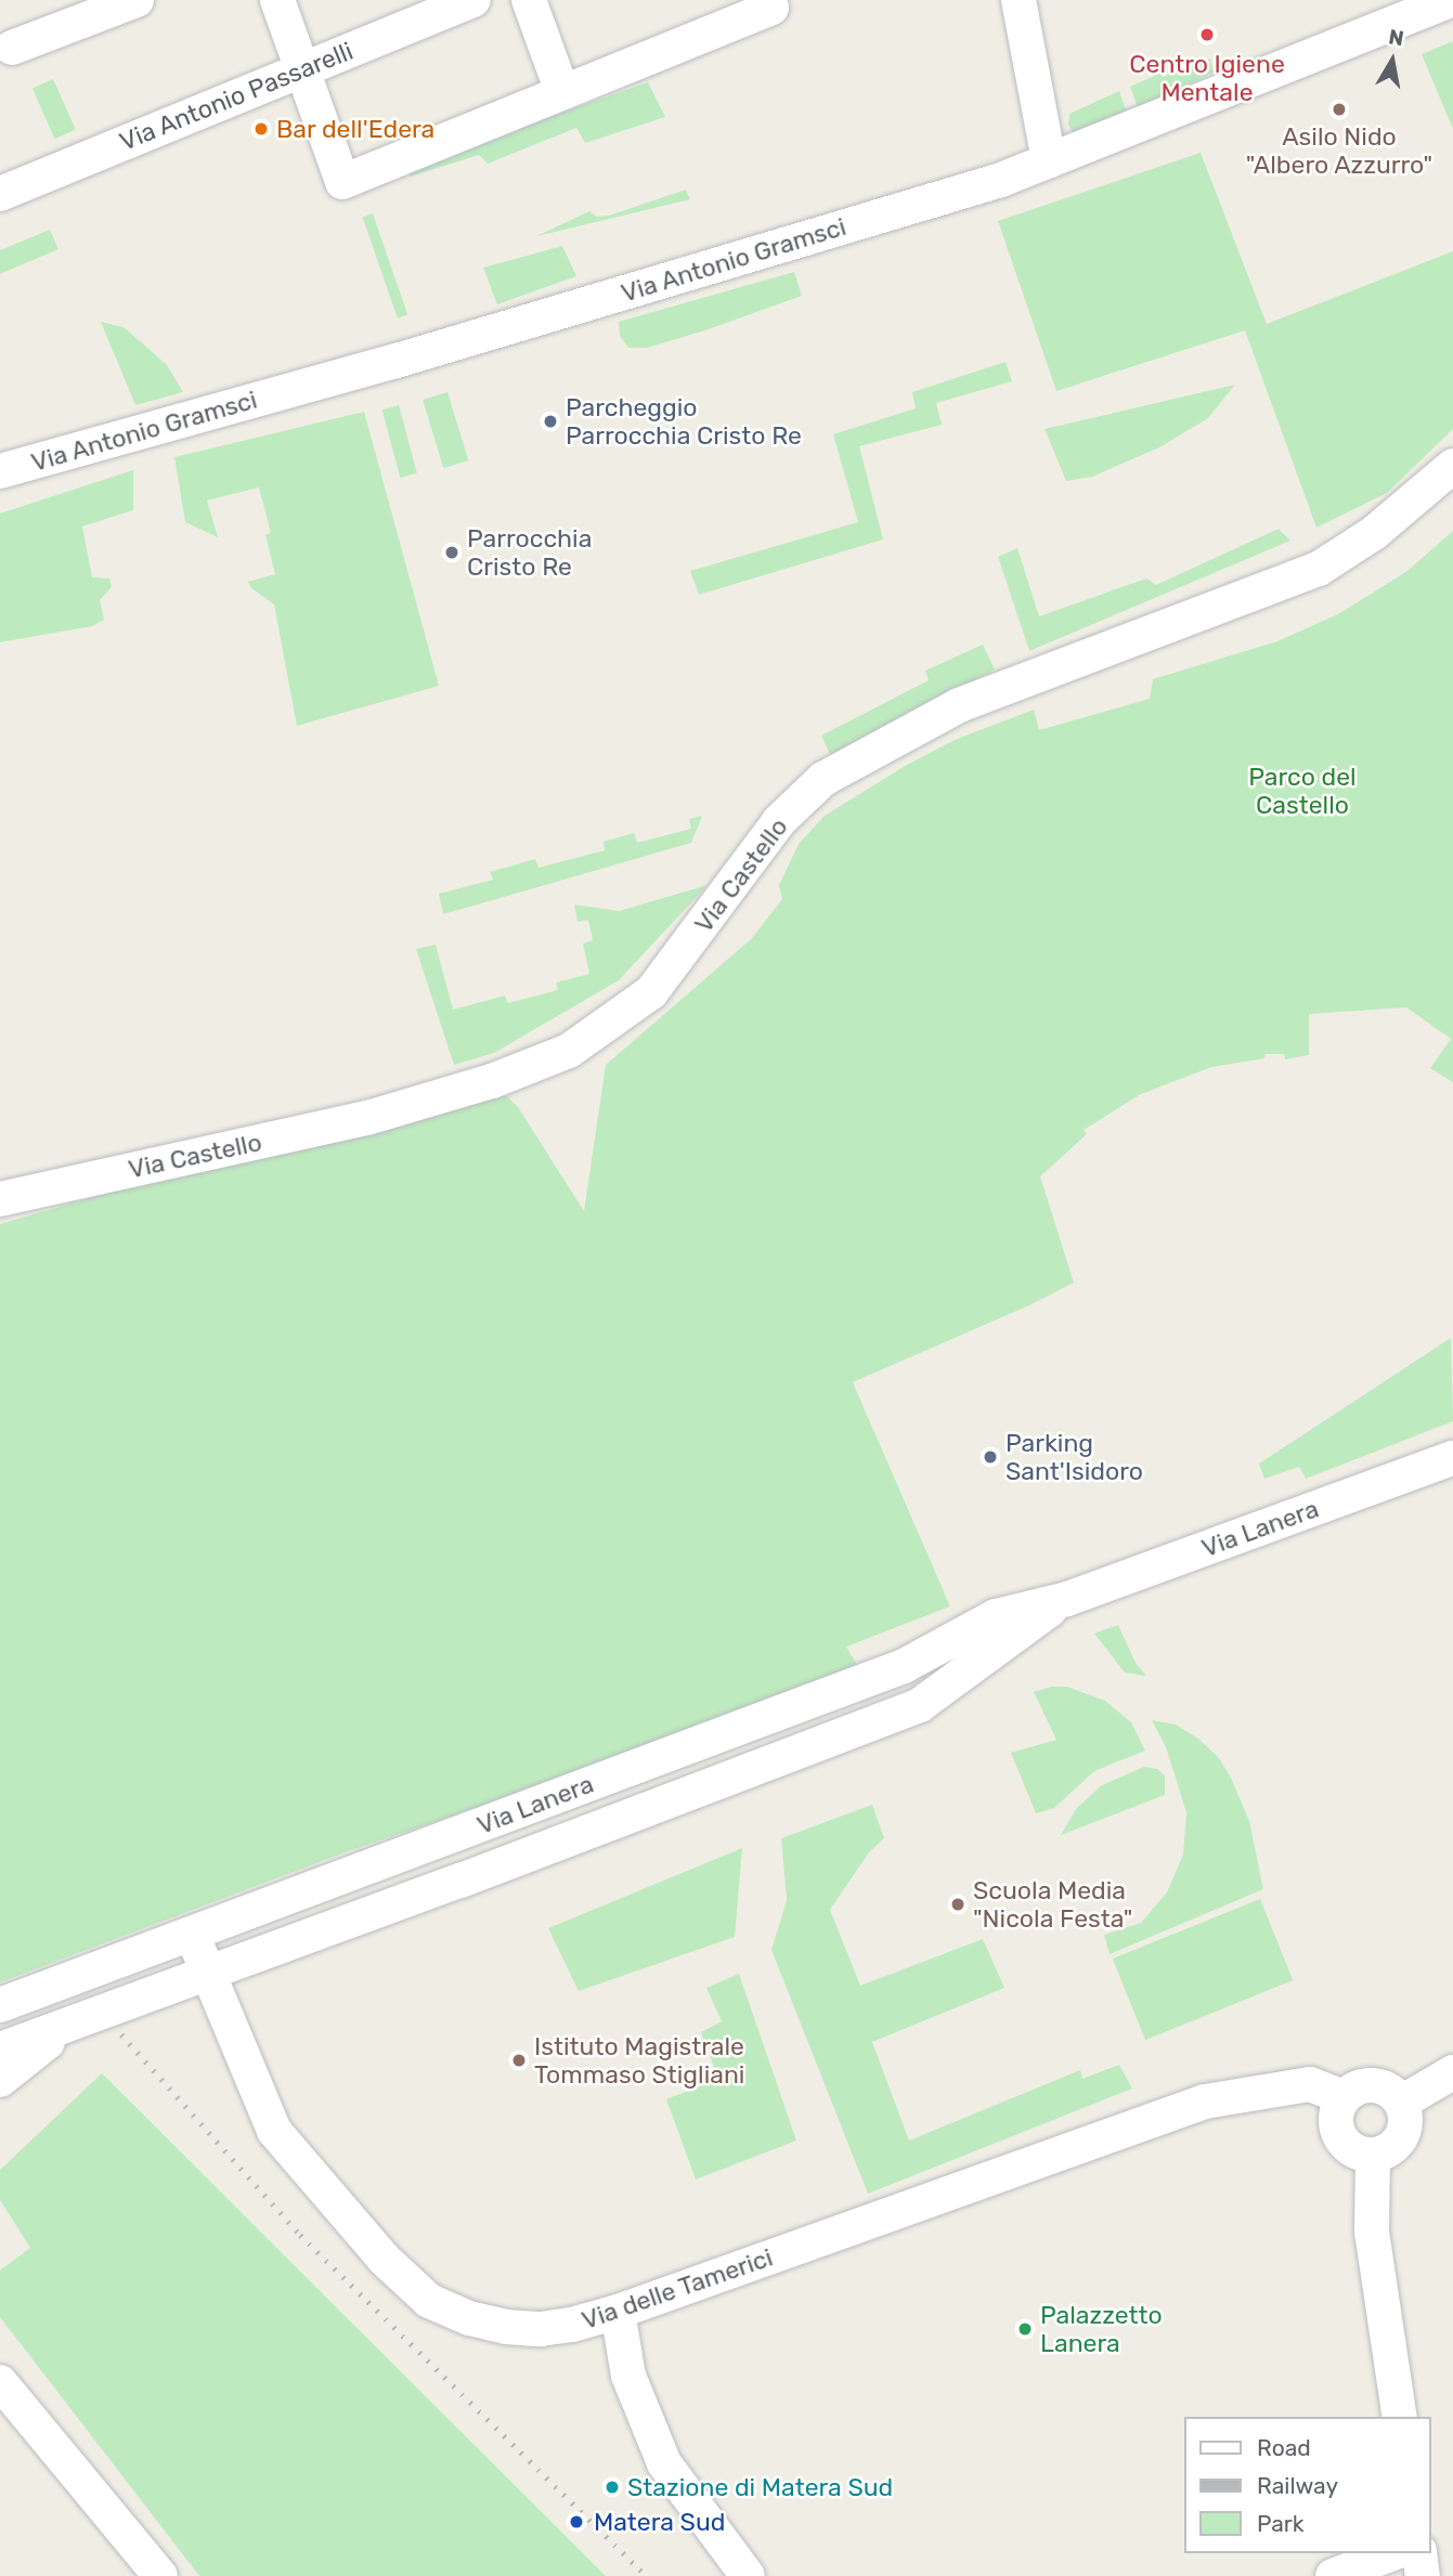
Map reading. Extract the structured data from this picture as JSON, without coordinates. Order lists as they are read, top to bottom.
{
  "streets": {
    "street": [
      "Via Antonio Passarelli",
      "Via Antonio Gramsci",
      "Via Castello",
      "Via Lanera",
      "Via delle Tamerici"
    ]
  },
  "crossings": [
    ["Via Lanera", "Via delle Tamerici"]
  ],
  "parks": ["Parco del Castello"],
  "places": [
    "Centro Igiene Mentale",
    "Asilo Nido \"Albero Azzurro\"",
    "Bar dell'Edera",
    "Parcheggio Parrocchia Cristo Re",
    "Parrocchia Cristo Re",
    "Parking Sant'Isidoro",
    "Scuola Media \"Nicola Festa\"",
    "Istituto Magistrale Tommaso Stigliani",
    "Palazzetto Lanera",
    "Stazione di Matera Sud",
    "Matera Sud"
  ],
  "legend": ["Road", "Railway", "Park"],
  "north": "top"
}
